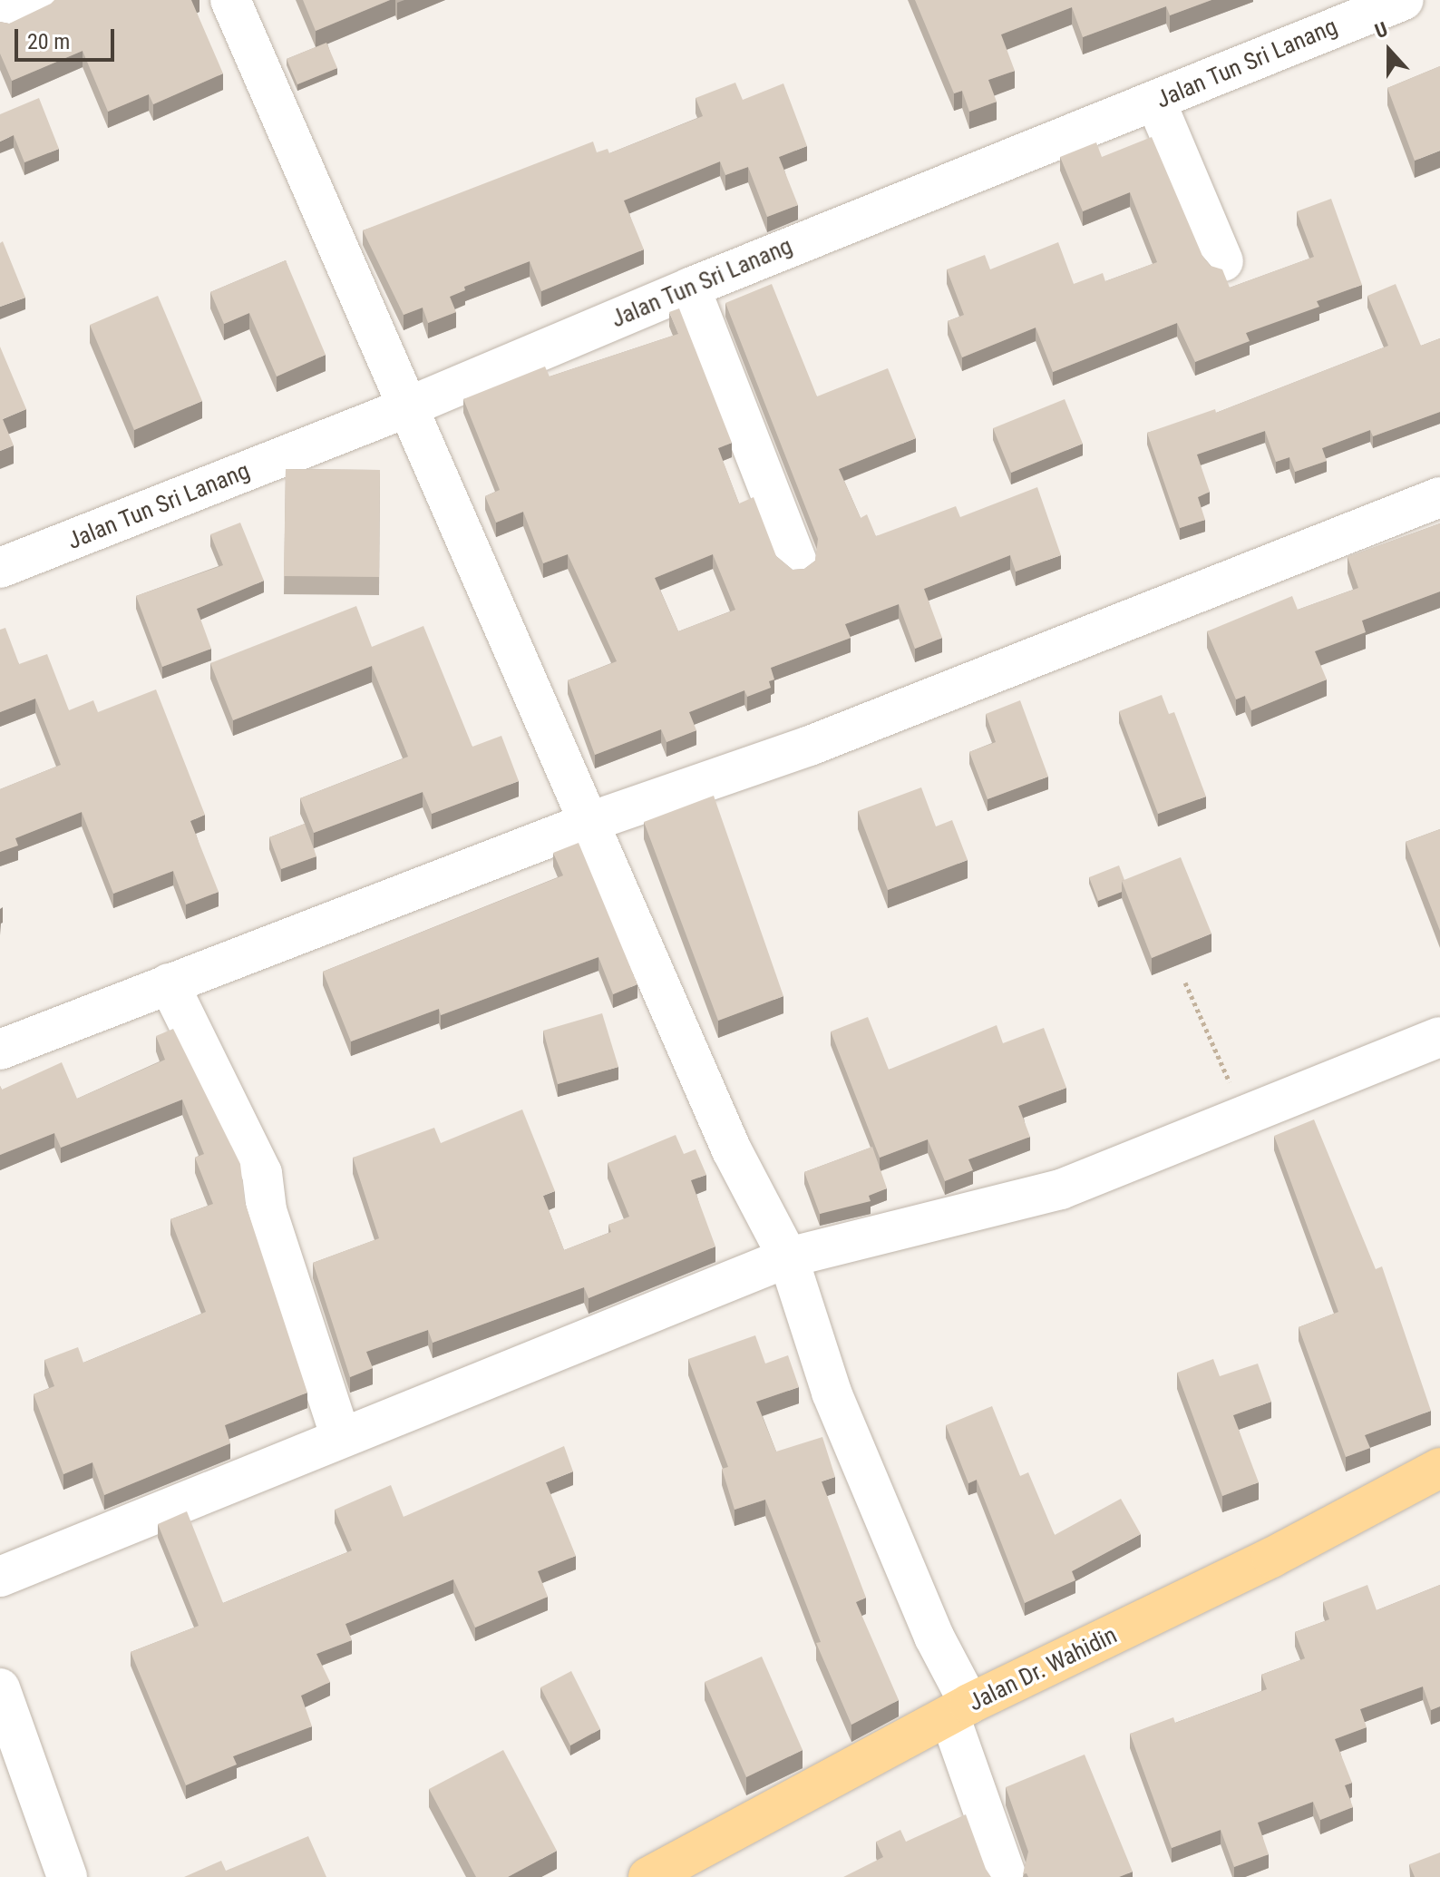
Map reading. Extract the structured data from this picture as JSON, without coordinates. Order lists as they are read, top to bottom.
{
  "streets": {
    "main road": ["Jalan Dr. Wahidin"],
    "street": ["Jalan Tun Sri Lanang"]
  },
  "scale_bar": "20 m",
  "north": "top"
}
